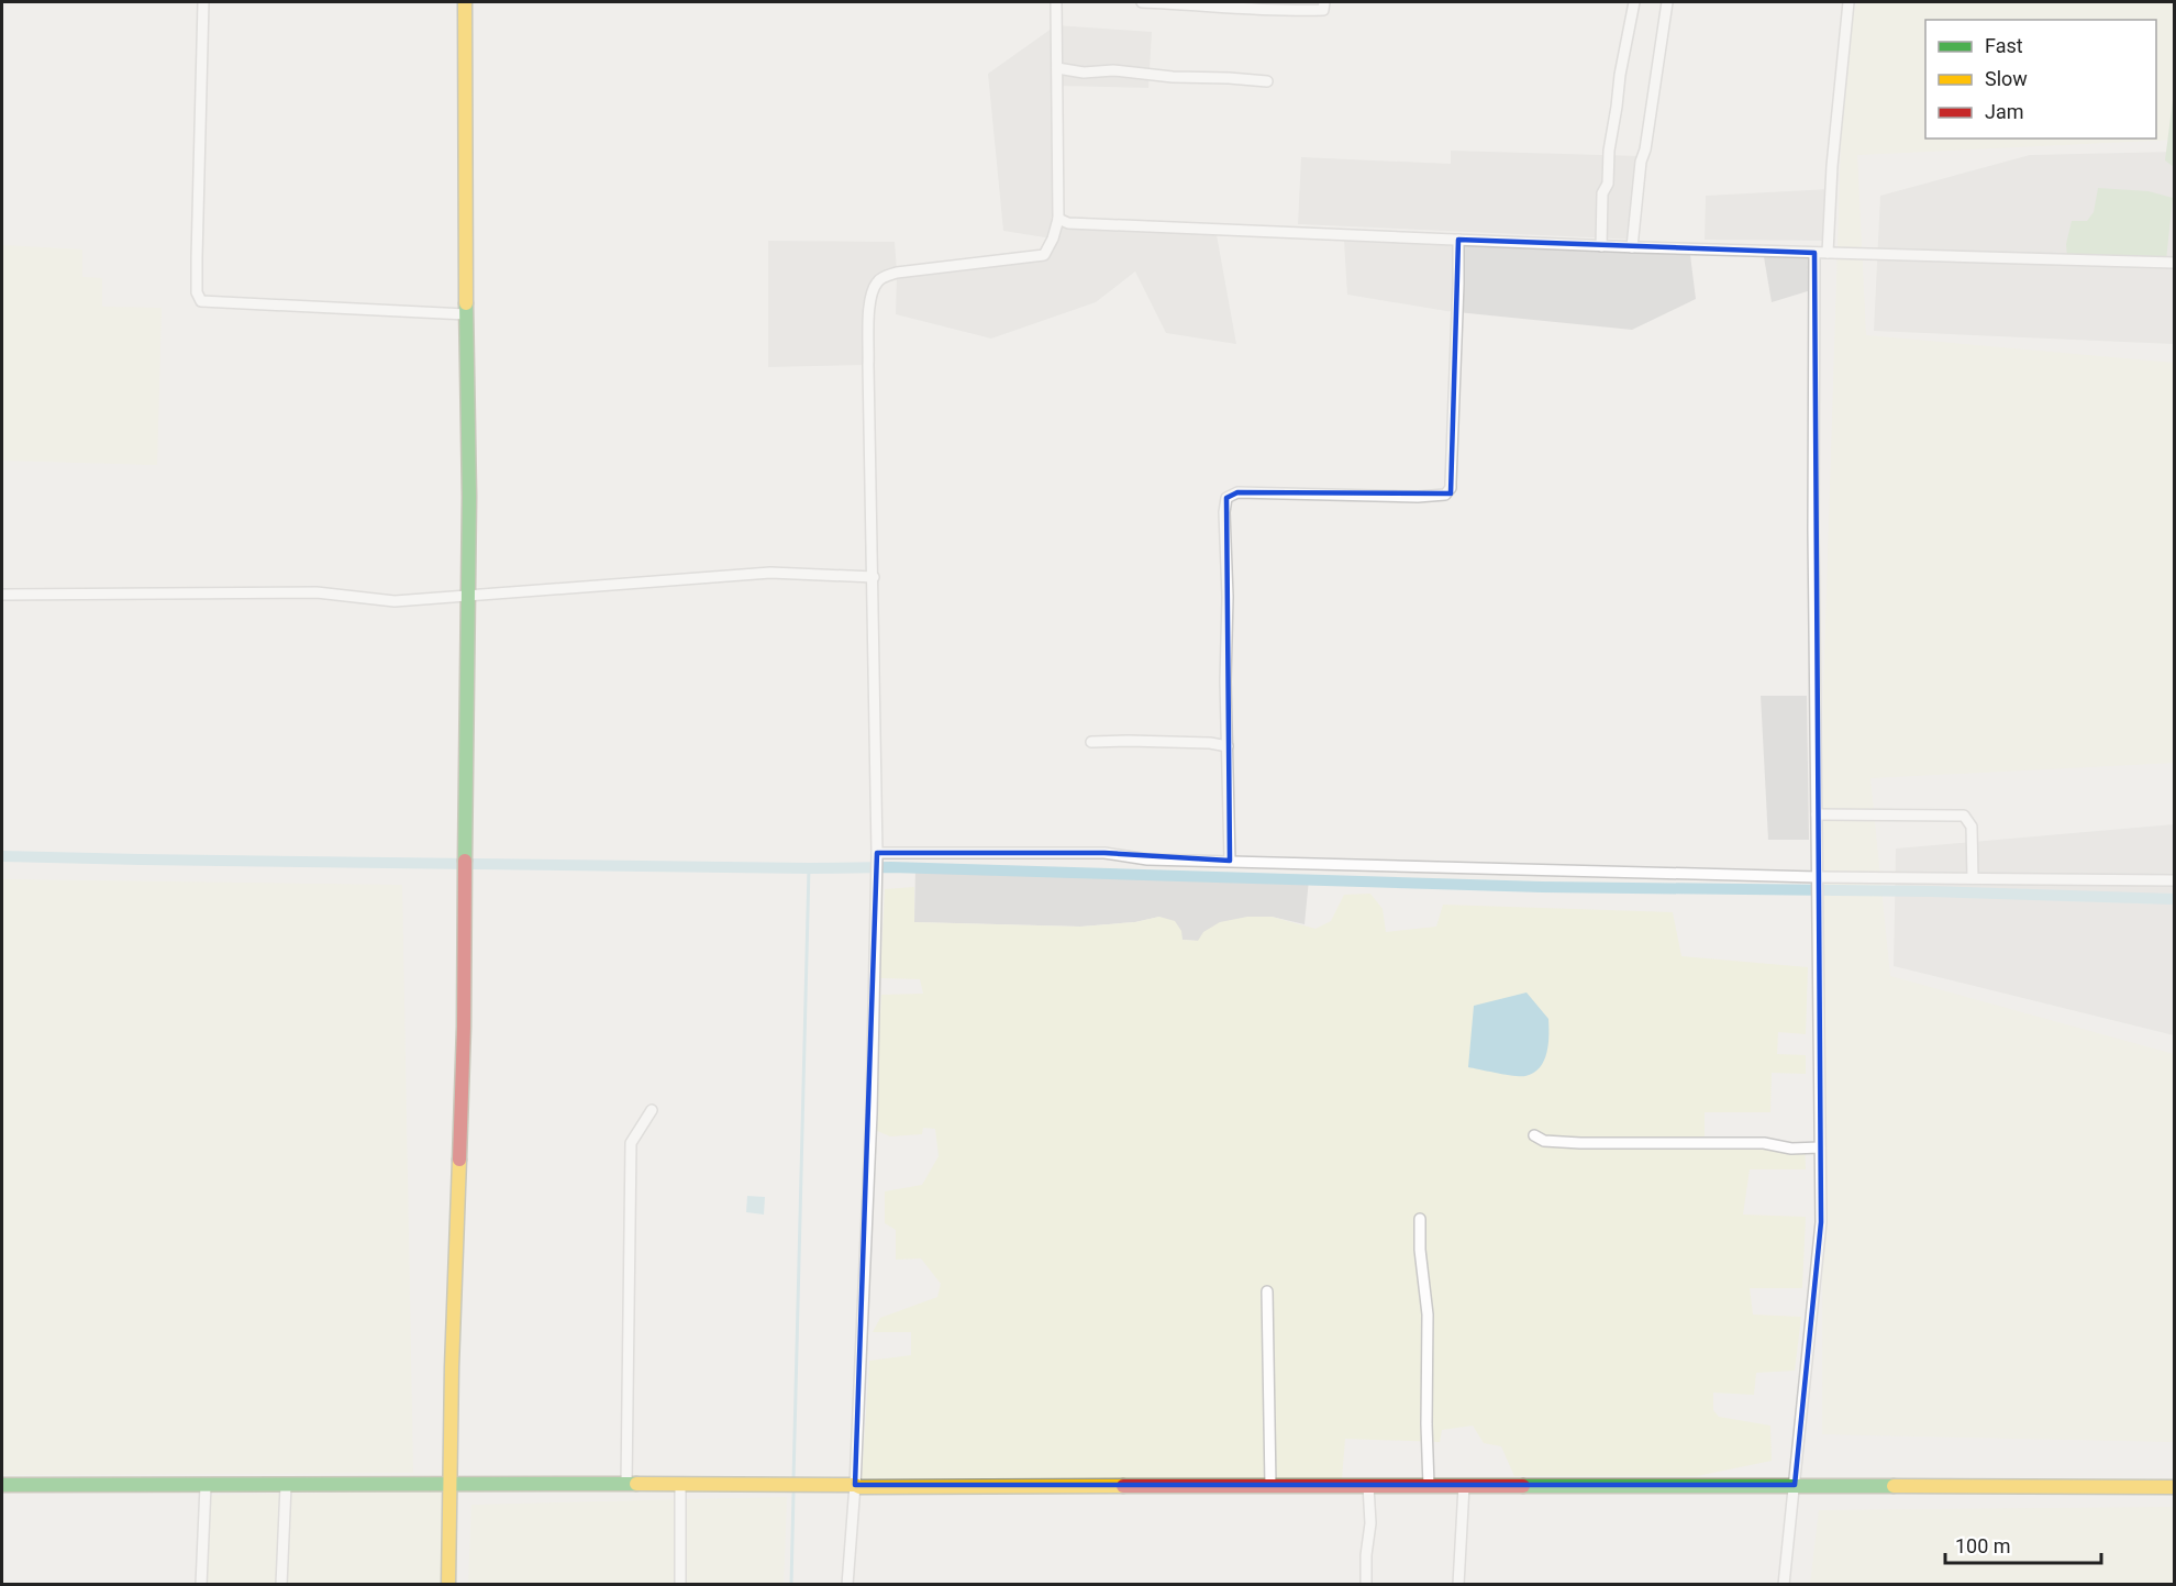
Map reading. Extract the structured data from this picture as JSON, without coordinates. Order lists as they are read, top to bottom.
{
  "legend": ["Fast", "Slow", "Jam"],
  "scale_bar": "100 m"
}
